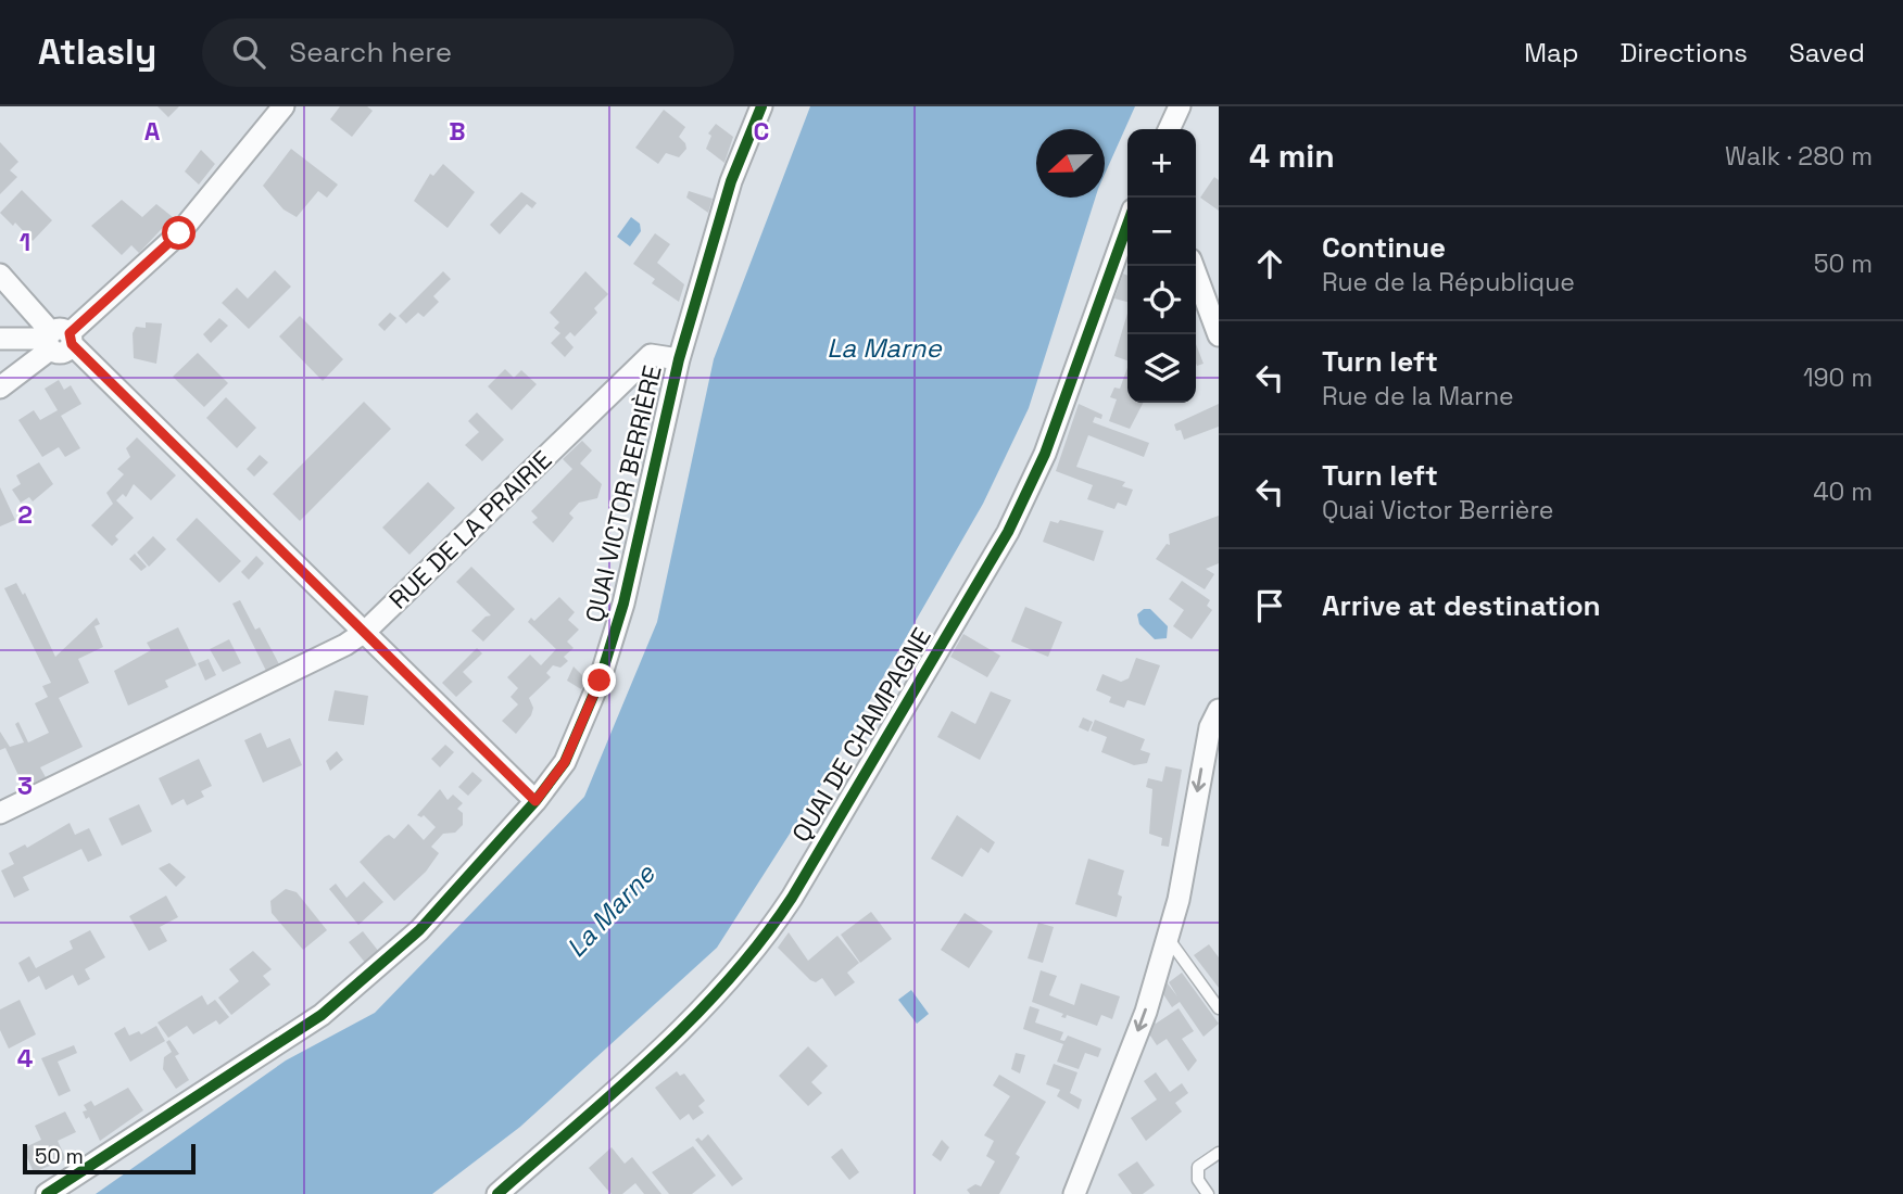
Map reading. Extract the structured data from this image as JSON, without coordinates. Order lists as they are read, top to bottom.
{
  "streets": {
    "street": ["QUAI VICTOR BERRIÈRE", "RUE DE LA PRAIRIE", "QUAI DE CHAMPAGNE"]
  },
  "crossings": [
    ["QUAI VICTOR BERRIÈRE", "RUE DE LA PRAIRIE"]
  ],
  "water": ["La Marne"],
  "scale_bar": "50 m",
  "north": "left",
  "page": {
    "header": "Atlasly",
    "search": "Search here",
    "nav": ["Map", "Directions", "Saved"],
    "heading": ["4 min", "Walk · 280 m"],
    "map_buttons": ["+", "−"],
    "list": [
      ["Continue", "Rue de la République", "50 m"],
      ["Turn left", "Rue de la Marne", "190 m"],
      ["Turn left", "Quai Victor Berrière", "40 m"],
      "Arrive at destination"
    ],
    "scale": "50 m"
  },
  "grid": {
    "columns": ["A", "B", "C"],
    "rows": [
      "1",
      "2",
      "3",
      "4"
    ]
  }
}
